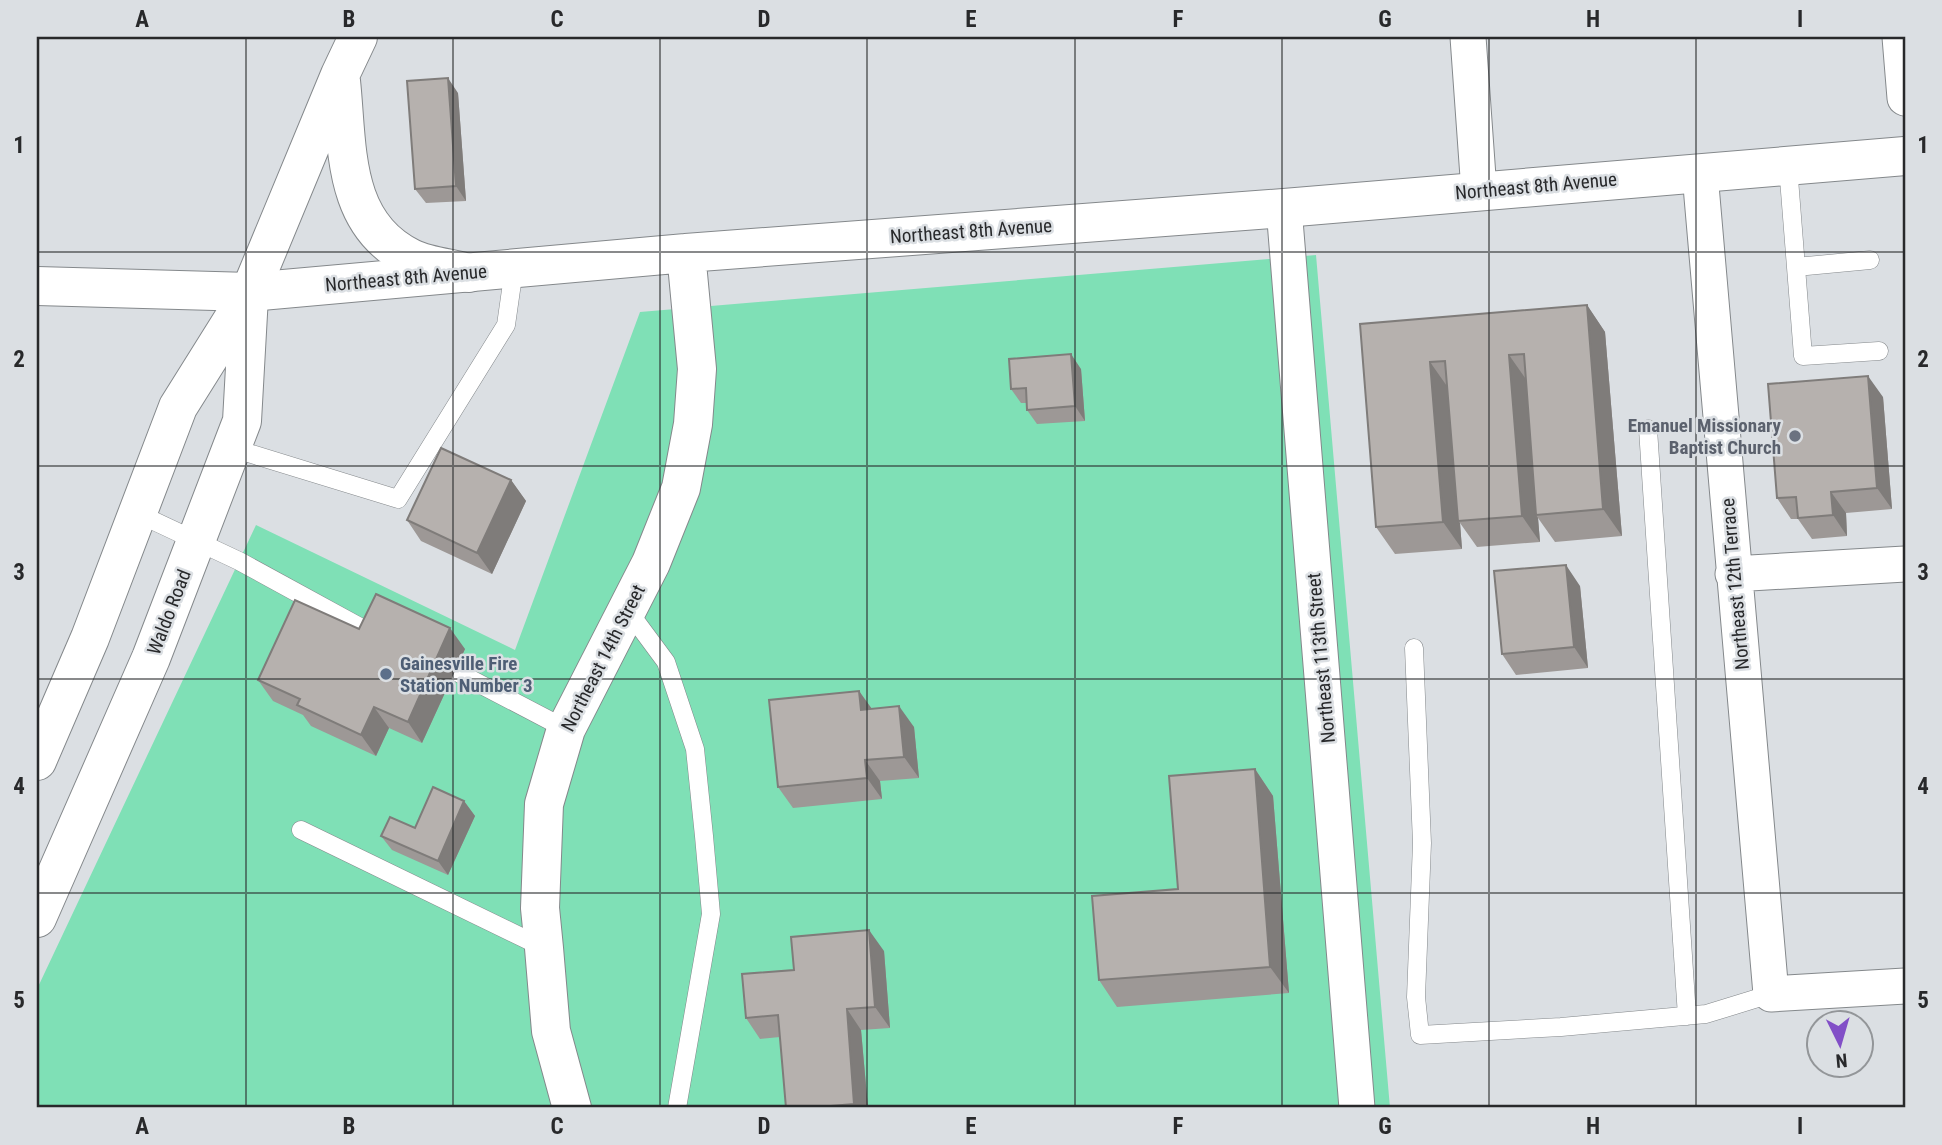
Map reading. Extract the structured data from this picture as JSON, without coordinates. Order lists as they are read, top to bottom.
{
  "streets": {
    "main road": ["Northeast 8th Avenue", "Waldo Road", "Northeast 14th Street"],
    "street": ["Northeast 12th Terrace", "Northeast 113th Street"]
  },
  "crossings": [
    ["Northeast 8th Avenue", "Northeast 12th Terrace"],
    ["Northeast 8th Avenue", "Waldo Road"],
    ["Northeast 8th Avenue", "Northeast 14th Street"],
    ["Northeast 8th Avenue", "Northeast 113th Street"]
  ],
  "places": ["Emanuel Missionary Baptist Church", "Gainesville Fire Station Number 3"],
  "north": "bottom",
  "grid": {
    "columns": [
      "A",
      "B",
      "C",
      "D",
      "E",
      "F",
      "G",
      "H",
      "I"
    ],
    "rows": [
      "1",
      "2",
      "3",
      "4",
      "5"
    ]
  }
}
